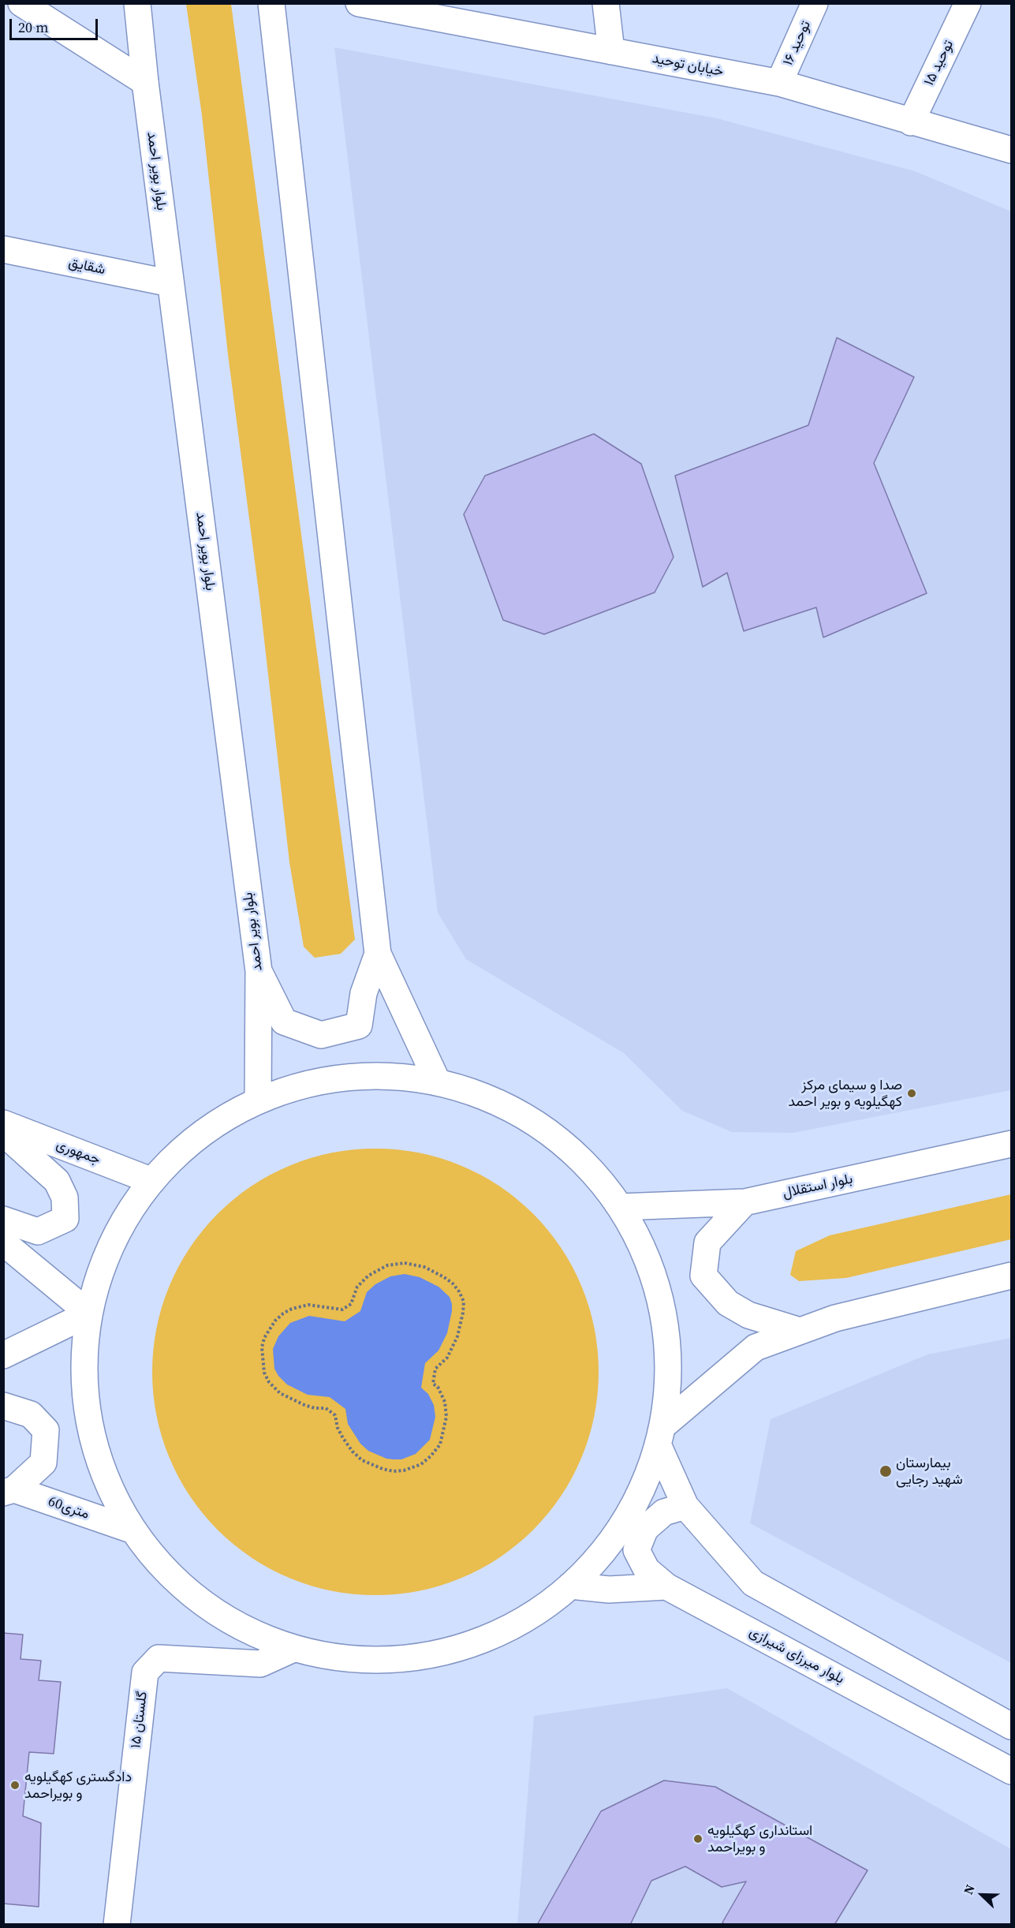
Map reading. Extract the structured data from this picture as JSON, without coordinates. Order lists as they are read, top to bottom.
{
  "streets": {
    "main road": [
      "توحید ۱۶",
      "توحید ۱۵",
      "خیابان توحید",
      "بلوار بویر احمد",
      "شقایق",
      "جمهوری",
      "بلوار استقلال",
      "60متری",
      "بلوار میرزای شیرازی",
      "گلستان ۱۵"
    ]
  },
  "crossings": [
    ["توحید ۱۶", "خیابان توحید"],
    ["توحید ۱۵", "خیابان توحید"],
    ["بلوار بویر احمد", "شقایق"]
  ],
  "places": [
    "صدا و سیمای مرکز کهگیلویه و بویر احمد",
    "بیمارستان شهید رجایی",
    "دادگستری کهگیلویه و بویراحمد",
    "استانداری کهگیلویه و بویراحمد"
  ],
  "scale_bar": "20 m",
  "north": "top left"
}
